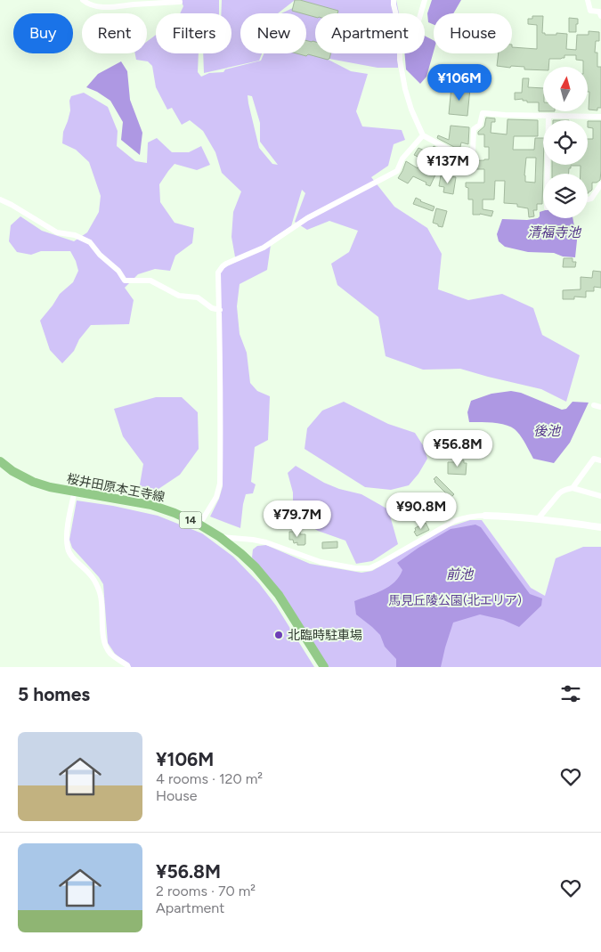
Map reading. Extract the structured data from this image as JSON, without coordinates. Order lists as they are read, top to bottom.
{
  "streets": {
    "main road": ["桜井田原本王寺線", "14"]
  },
  "water": ["清福寺池", "後池", "前池"],
  "parks": ["馬見丘陵公園(北エリア)"],
  "places": ["北臨時駐車場"],
  "north": "top",
  "page": {
    "chip": [
      "Buy",
      "Rent",
      "Filters",
      "New",
      "Apartment",
      "House"
    ],
    "price": [
      "¥106M",
      "¥137M",
      "¥56.8M",
      "¥90.8M",
      "¥79.7M"
    ],
    "heading": "5 homes",
    "list": [
      {
        "name": "¥106M",
        "note": "4 rooms · 120 m² · House"
      },
      {
        "name": "¥56.8M",
        "note": "2 rooms · 70 m² · Apartment"
      }
    ]
  }
}
